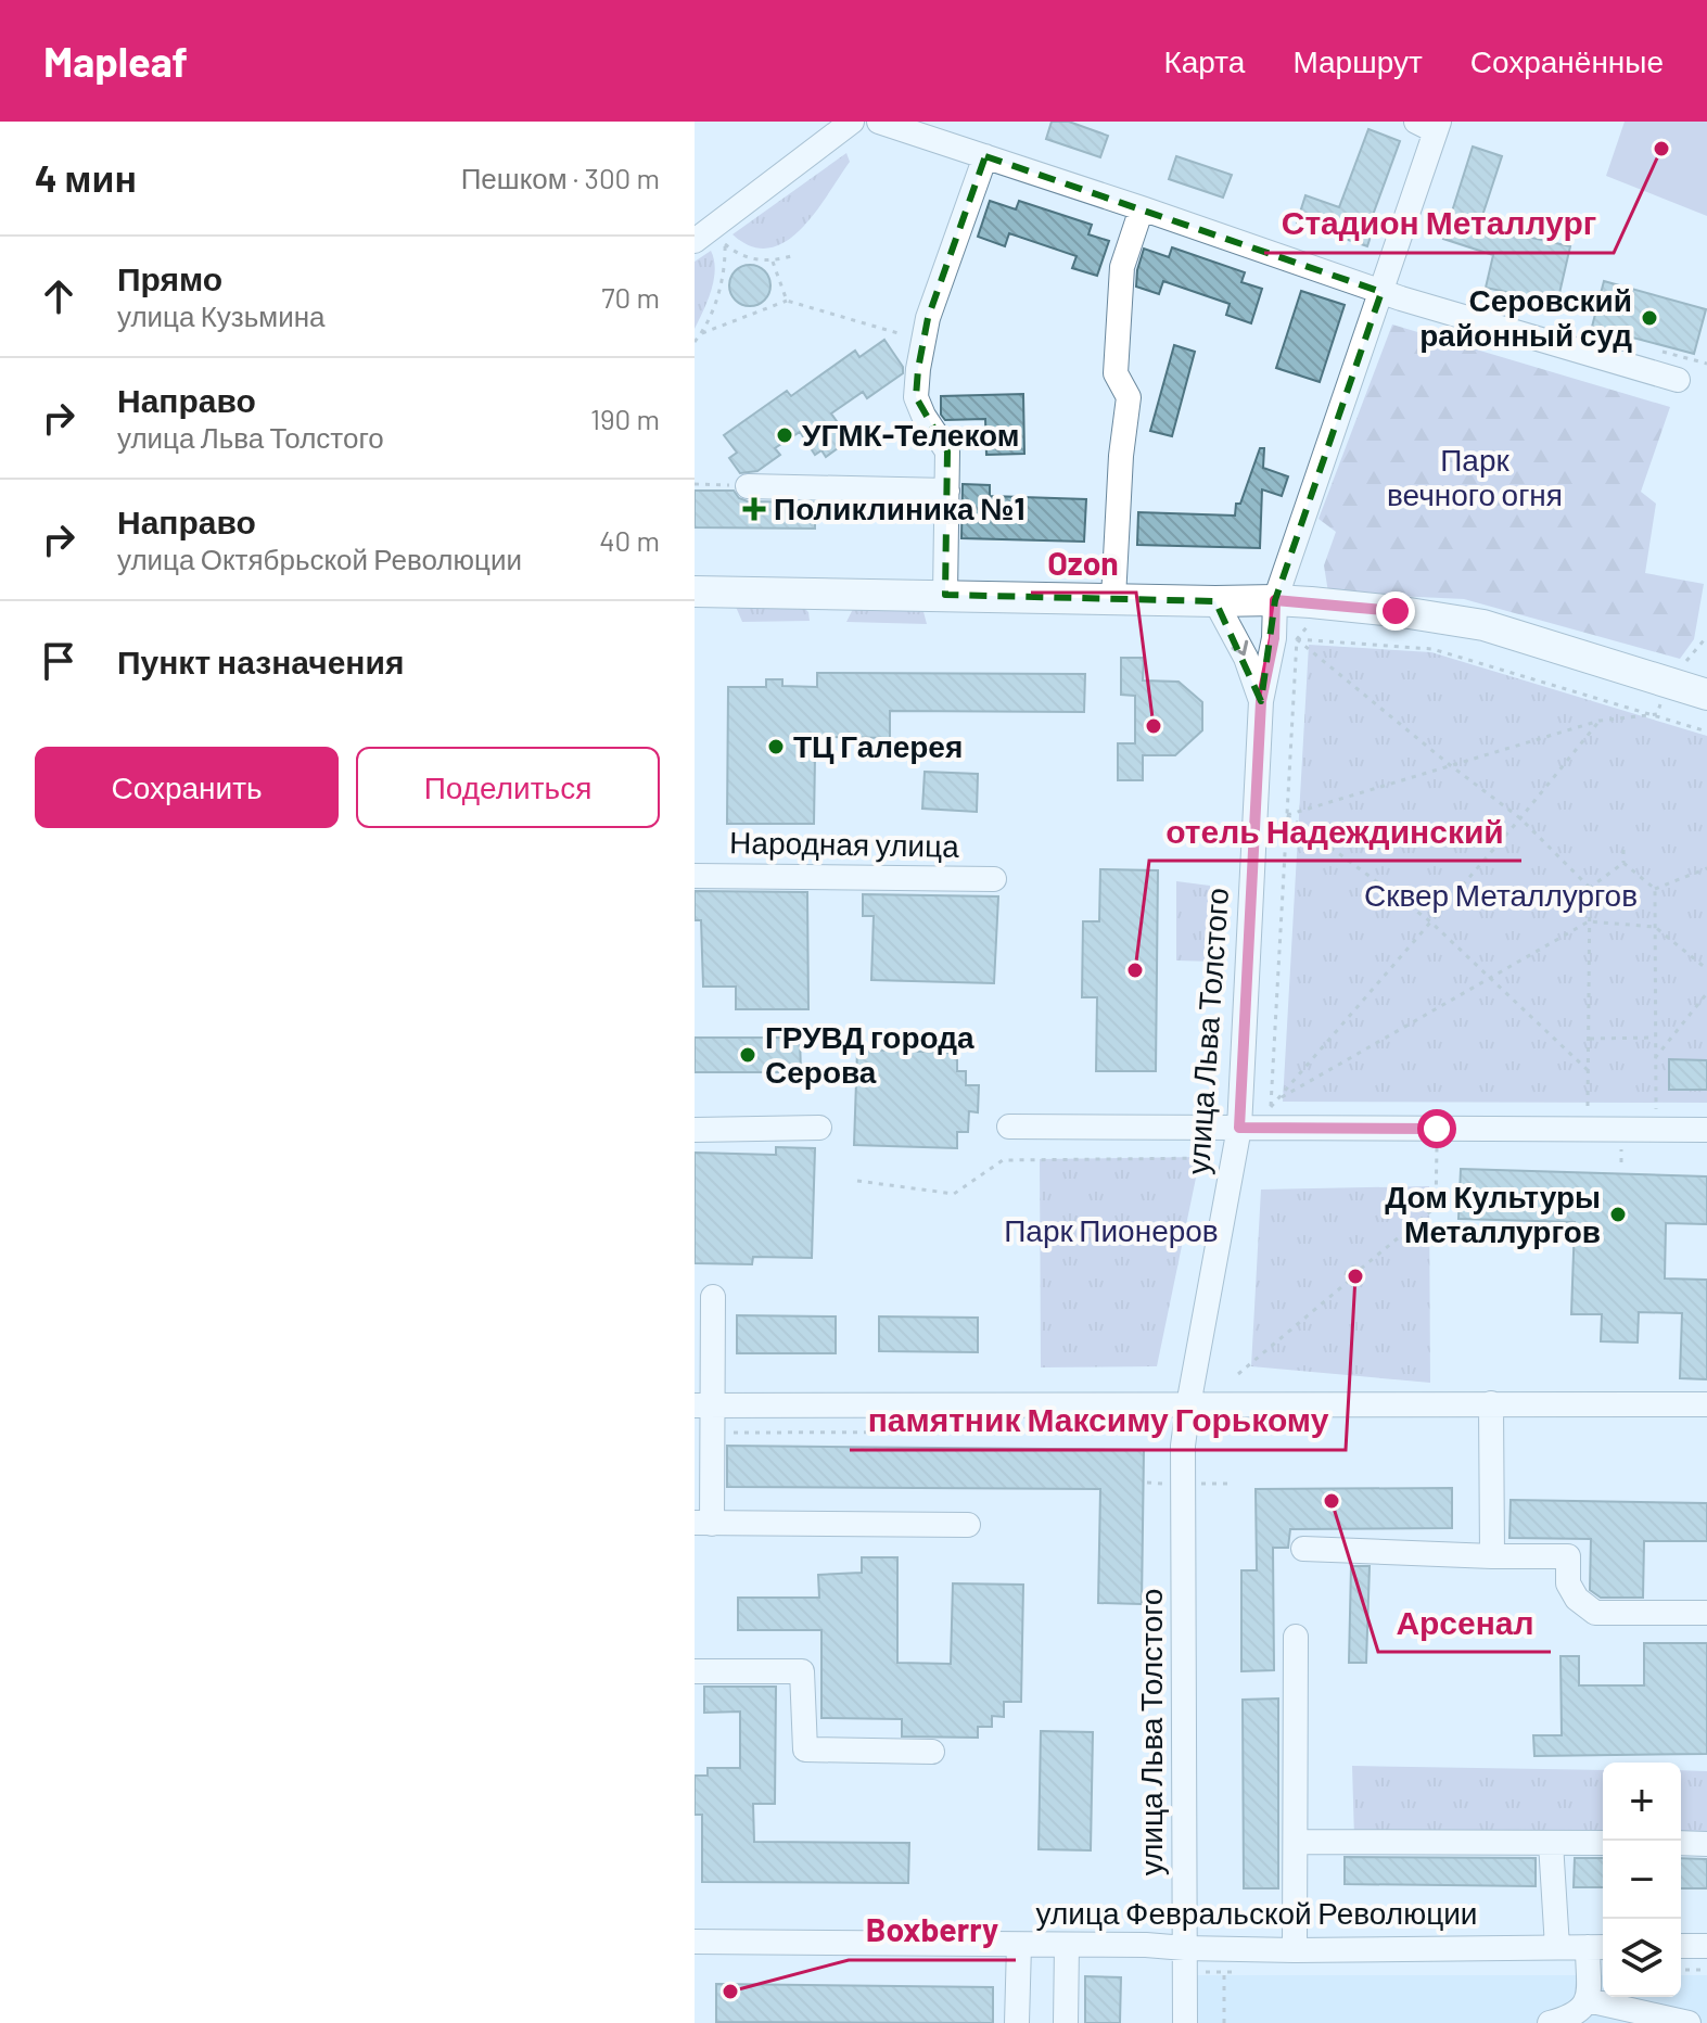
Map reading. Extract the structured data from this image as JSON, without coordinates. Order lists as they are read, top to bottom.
{
  "streets": {
    "street": ["Народная улица", "улица Льва Толстого", "улица Февральской Революции"]
  },
  "crossings": [
    ["улица Льва Толстого", "улица Февральской Революции"]
  ],
  "parks": ["Парк вечного огня", "Сквер Металлургов", "Парк Пионеров"],
  "places": {
    "other": [
      "Стадион Металлург",
      "Серовский районный суд",
      "УГМК-Телеком",
      "Ozon",
      "ТЦ Галерея",
      "отель Надеждинский",
      "ГРУВД города Серова",
      "Дом Культуры Металлургов",
      "памятник Максиму Горькому",
      "Арсенал",
      "Boxberry"
    ],
    "health": ["Поликлиника №1"]
  },
  "page": {
    "header": "Mapleaf",
    "nav": ["Карта", "Маршрут", "Сохранённые"],
    "heading": ["4 мин", "Пешком · 300 m"],
    "list": [
      ["Прямо", "улица Кузьмина", "70 m"],
      ["Направо", "улица Льва Толстого", "190 m"],
      ["Направо", "улица Октябрьской Революции", "40 m"],
      "Пункт назначения"
    ],
    "buttons": ["Сохранить", "Поделиться"],
    "map_buttons": ["+", "−"]
  }
}
